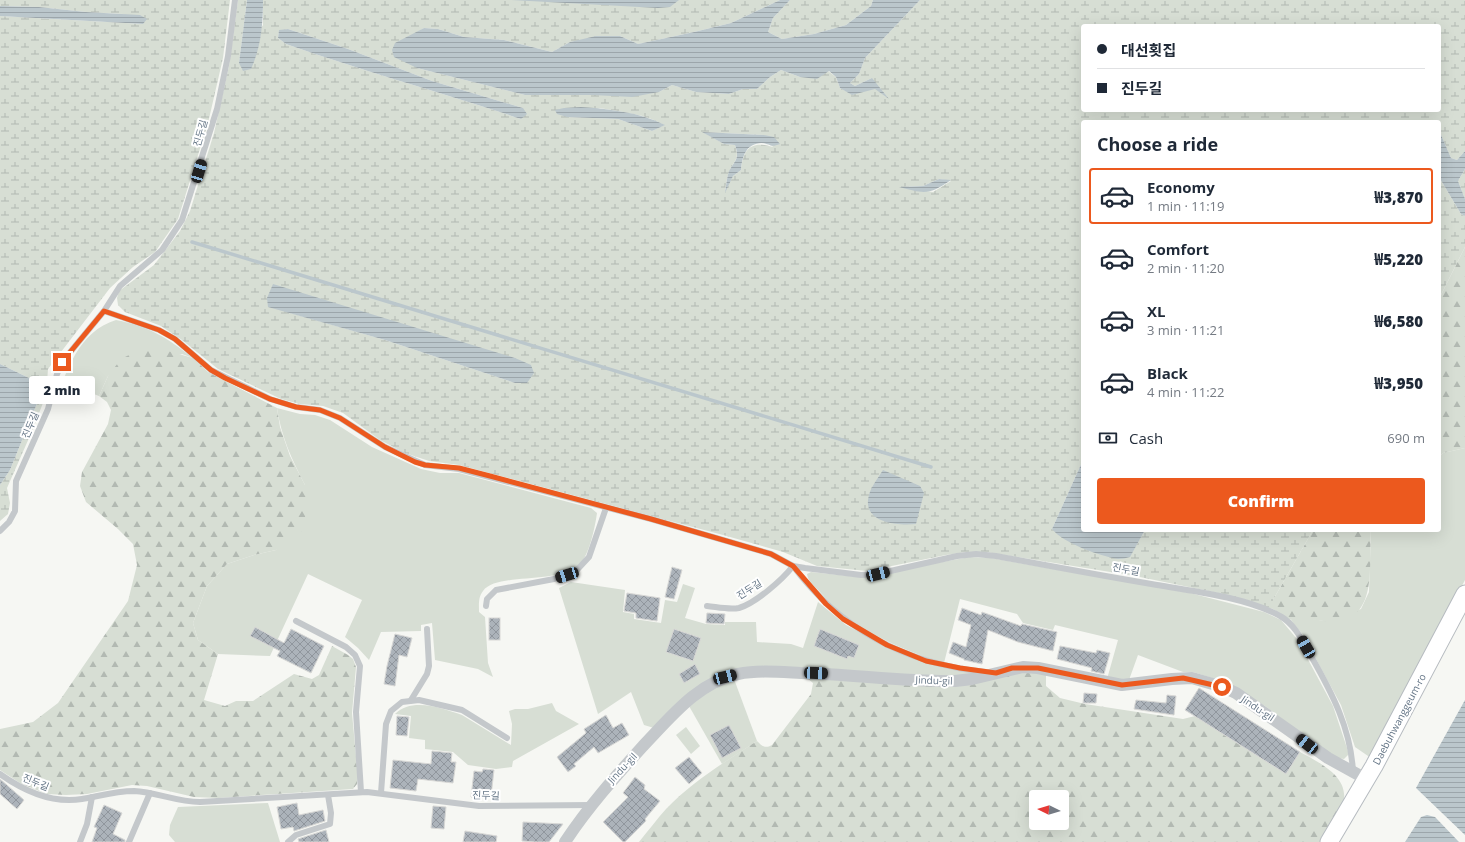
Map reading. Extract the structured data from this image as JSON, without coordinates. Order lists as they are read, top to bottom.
{
  "streets": {
    "main road": ["Daebuhwanggeum-ro"],
    "street": ["Jindu-gil"],
    "lane": ["진두길"]
  },
  "crossings": [
    ["진두길", "Jindu-gil"],
    ["진두길", "Daebuhwanggeum-ro"],
    ["Jindu-gil", "Daebuhwanggeum-ro"]
  ],
  "north": "left",
  "page": {
    "banner": ["대선횟집", "진두길"],
    "heading": "Choose a ride",
    "list": [
      {
        "name": "Economy",
        "note": "1 min · 11:19",
        "value": "₩3,870"
      },
      {
        "name": "Comfort",
        "note": "2 min · 11:20",
        "value": "₩5,220"
      },
      {
        "name": "XL",
        "note": "3 min · 11:21",
        "value": "₩6,580"
      },
      {
        "name": "Black",
        "note": "4 min · 11:22",
        "value": "₩3,950"
      }
    ],
    "bubble": "2 min",
    "pay": ["Cash", "690 m"],
    "buttons": "Confirm"
  }
}
